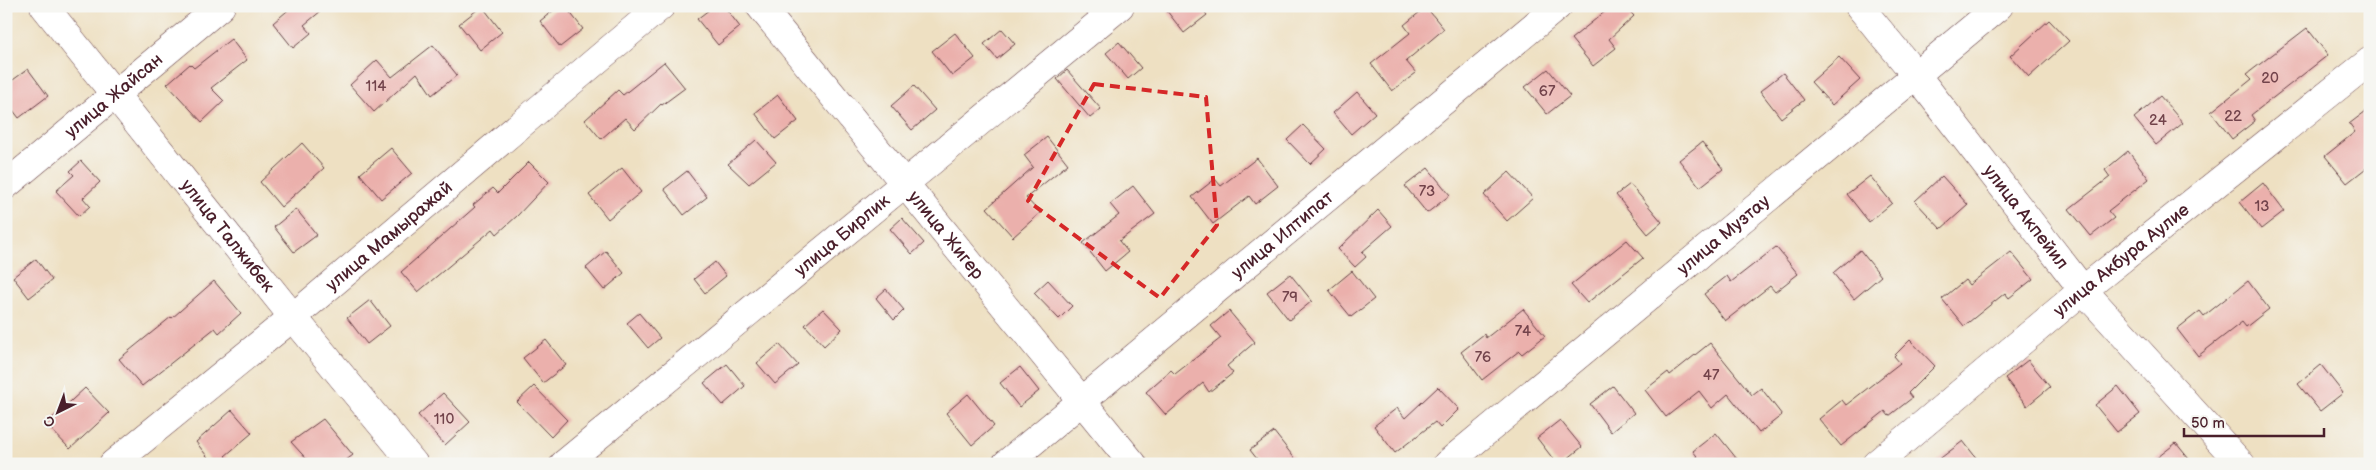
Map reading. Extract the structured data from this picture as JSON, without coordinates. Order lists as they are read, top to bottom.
{
  "streets": {
    "street": [
      "улица Жайсан",
      "улица Акпейил",
      "улица Бирлик",
      "улица Жигер",
      "улица Илтипат",
      "улица Музтау",
      "улица Талжибек",
      "улица Мамыражай",
      "улица Акбура Аулие"
    ]
  },
  "crossings": [
    ["улица Жайсан", "улица Талжибек"],
    ["улица Акпейил", "улица Музтау"],
    ["улица Акпейил", "улица Акбура Аулие"],
    ["улица Бирлик", "улица Жигер"],
    ["улица Жигер", "улица Илтипат"],
    ["улица Талжибек", "улица Мамыражай"]
  ],
  "house_numbers": [
    "20",
    "114",
    "67",
    "22",
    "24",
    "73",
    "13",
    "79",
    "74",
    "76",
    "47",
    "110"
  ],
  "scale_bar": "50 m",
  "north": "bottom left"
}
